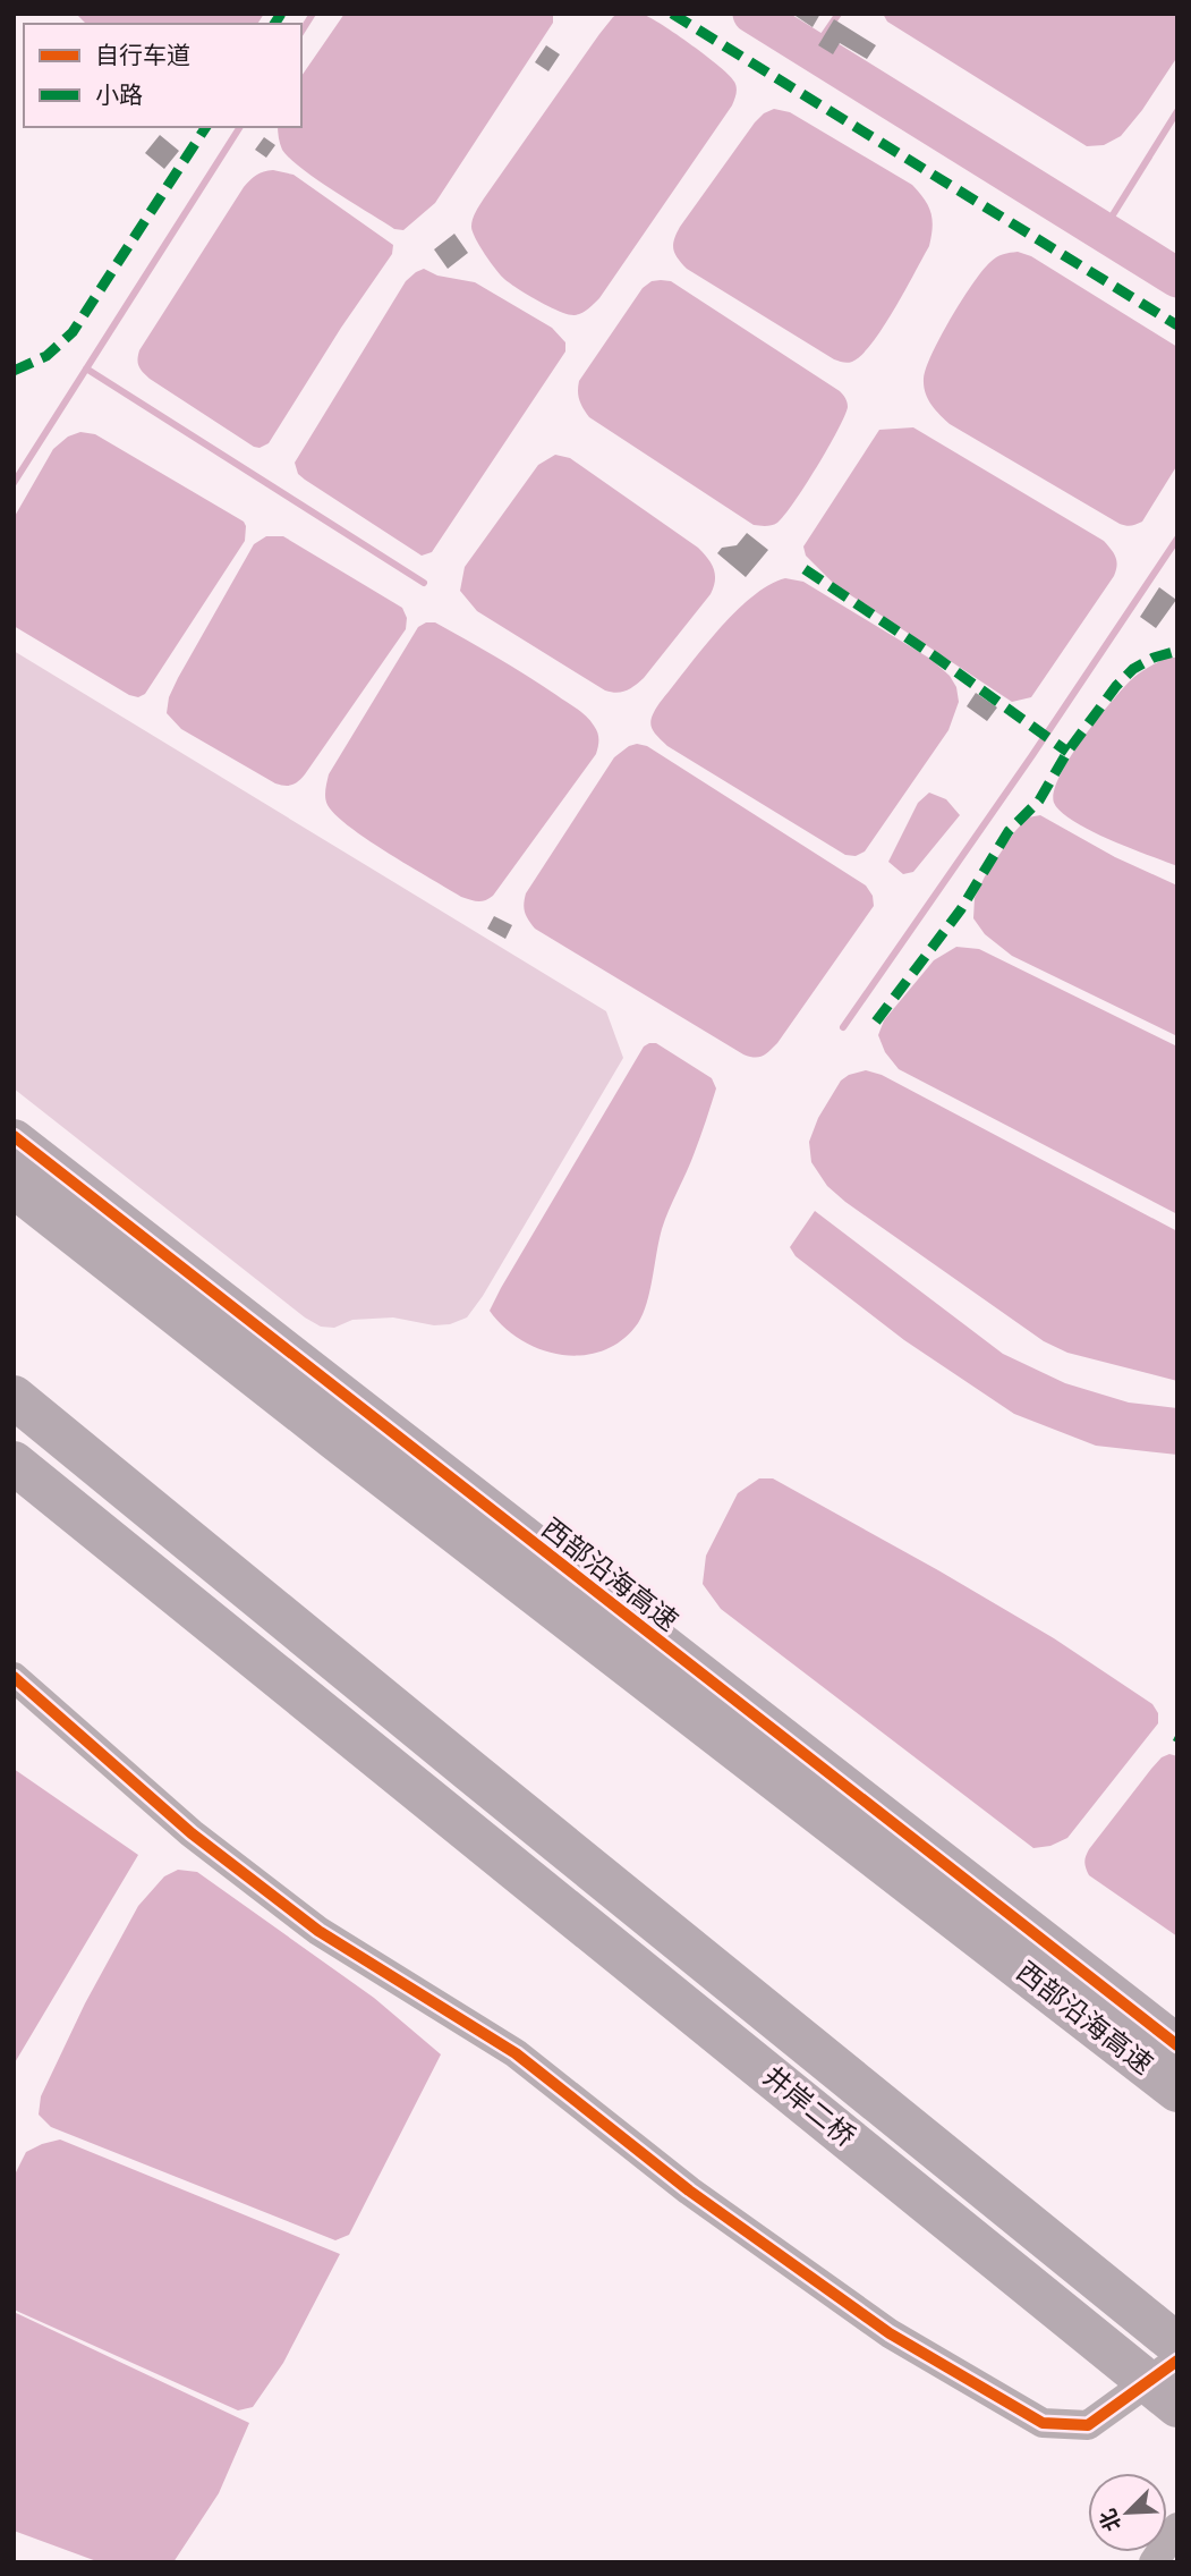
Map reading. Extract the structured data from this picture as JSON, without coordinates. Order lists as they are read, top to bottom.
{
  "streets": {
    "highway": ["西部沿海高速", "井岸二桥"]
  },
  "legend": ["自行车道", "小路"],
  "north": "bottom left"
}
